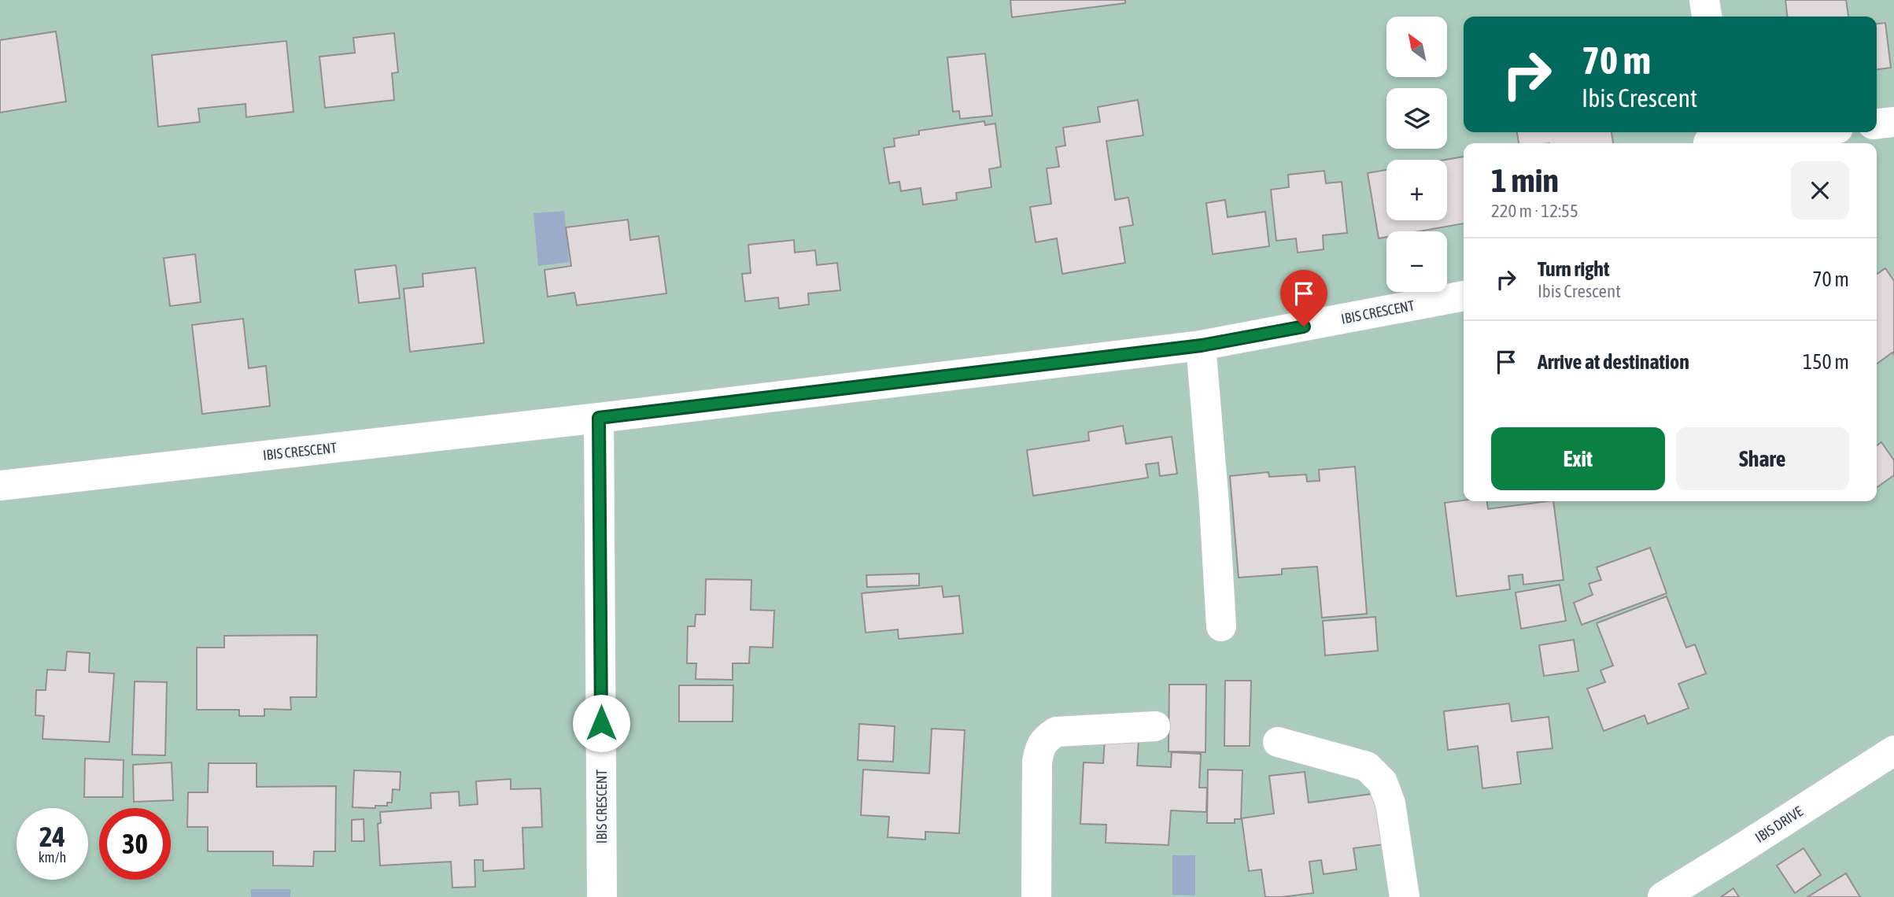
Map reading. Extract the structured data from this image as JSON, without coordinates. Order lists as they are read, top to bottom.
{
  "streets": {
    "street": ["IBIS CRESCENT", "IBIS DRIVE"]
  },
  "north": "top left",
  "page": {
    "map_buttons": ["+", "−"],
    "turn": ["70 m", "Ibis Crescent"],
    "heading": ["1 min", "220 m · 12:55"],
    "list": [
      {
        "name": "Turn right",
        "note": "Ibis Crescent",
        "value": "70 m"
      },
      {
        "name": "Arrive at destination",
        "value": "150 m"
      }
    ],
    "buttons": ["Exit", "Share"],
    "speed": "24 km/h",
    "limit": "30"
  }
}
